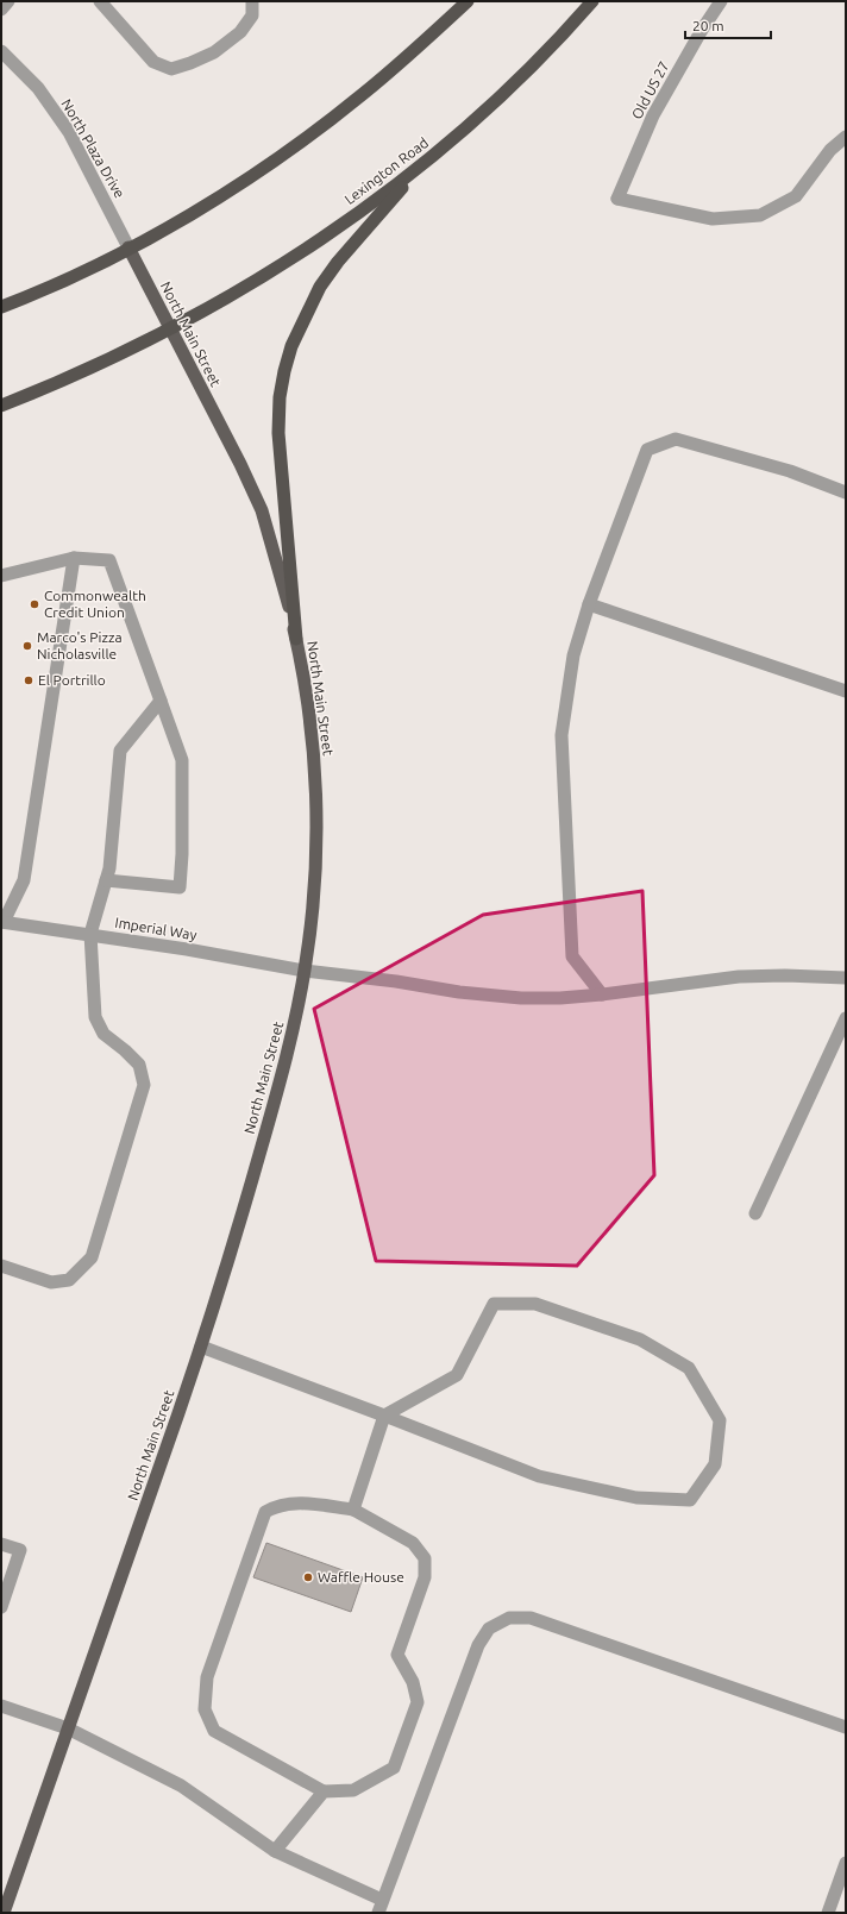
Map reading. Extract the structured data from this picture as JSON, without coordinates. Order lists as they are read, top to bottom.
{
  "streets": {
    "highway": ["Lexington Road"],
    "main road": ["North Main Street"],
    "street": ["Old US 27", "North Plaza Drive", "Imperial Way"]
  },
  "crossings": [
    ["North Plaza Drive", "North Main Street"],
    ["Lexington Road", "North Main Street"],
    ["North Main Street", "Imperial Way"]
  ],
  "places": [
    "Commonwealth Credit Union",
    "Marco's Pizza Nicholasville",
    "El Portrillo",
    "Waffle House"
  ],
  "scale_bar": "20 m"
}
